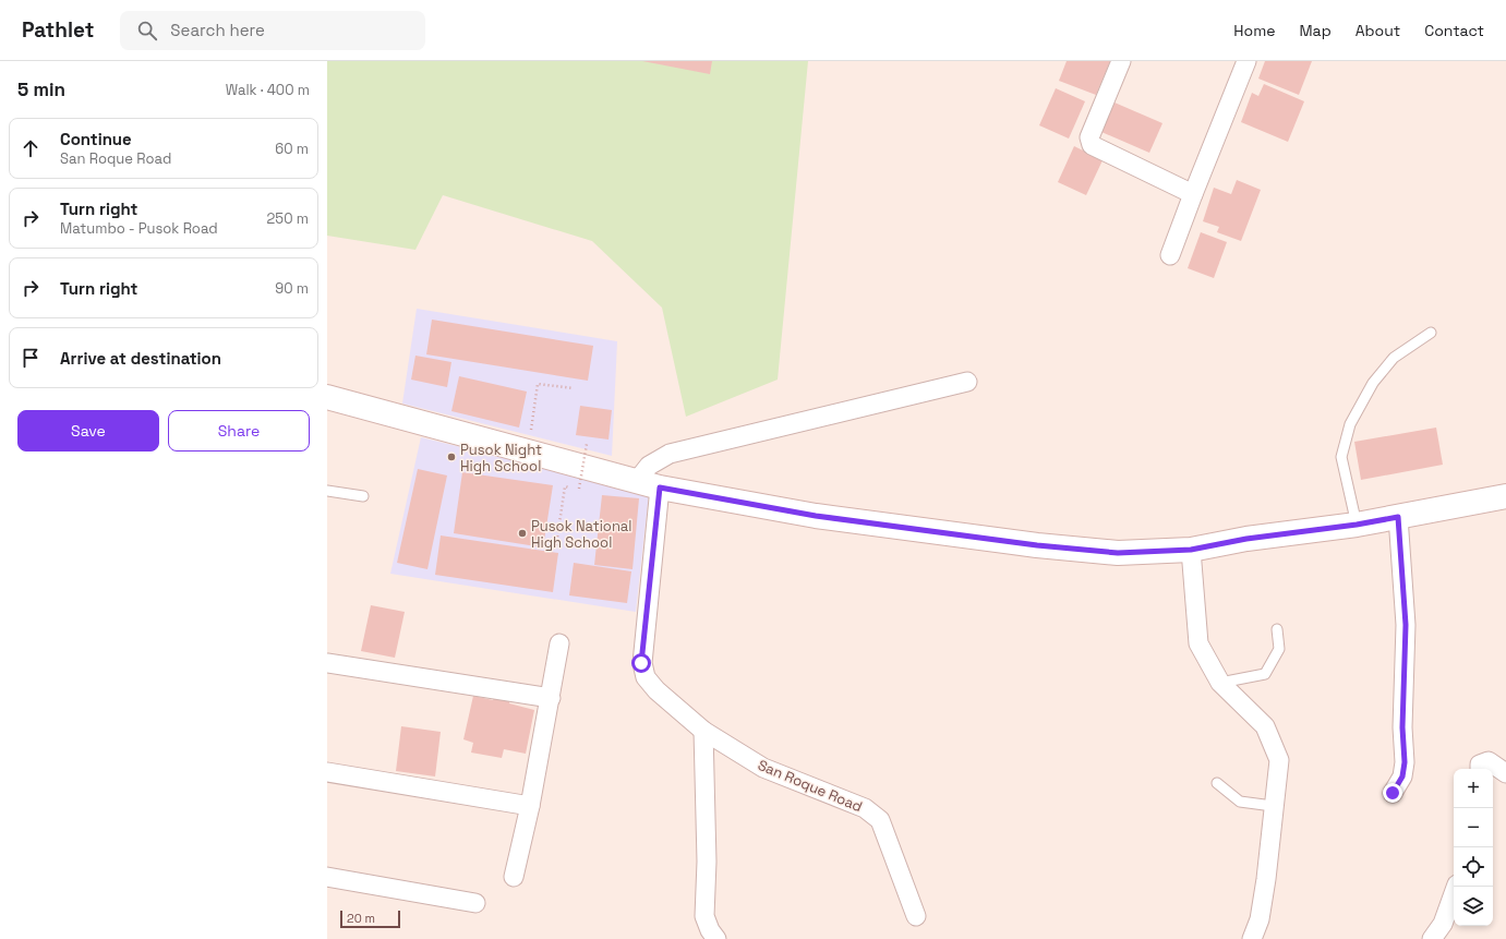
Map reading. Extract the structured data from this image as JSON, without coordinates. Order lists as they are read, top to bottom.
{
  "streets": {
    "street": ["San Roque Road"]
  },
  "places": ["Pusok Night High School", "Pusok National High School"],
  "scale_bar": "20 m",
  "page": {
    "header": "Pathlet",
    "search": "Search here",
    "nav": [
      "Home",
      "Map",
      "About",
      "Contact"
    ],
    "heading": ["5 min", "Walk · 400 m"],
    "list": [
      ["Continue", "San Roque Road", "60 m"],
      ["Turn right", "Matumbo - Pusok Road", "250 m"],
      ["Turn right", "90 m"],
      "Arrive at destination"
    ],
    "buttons": ["Save", "Share"],
    "map_buttons": ["+", "−"],
    "scale": "20 m"
  }
}
